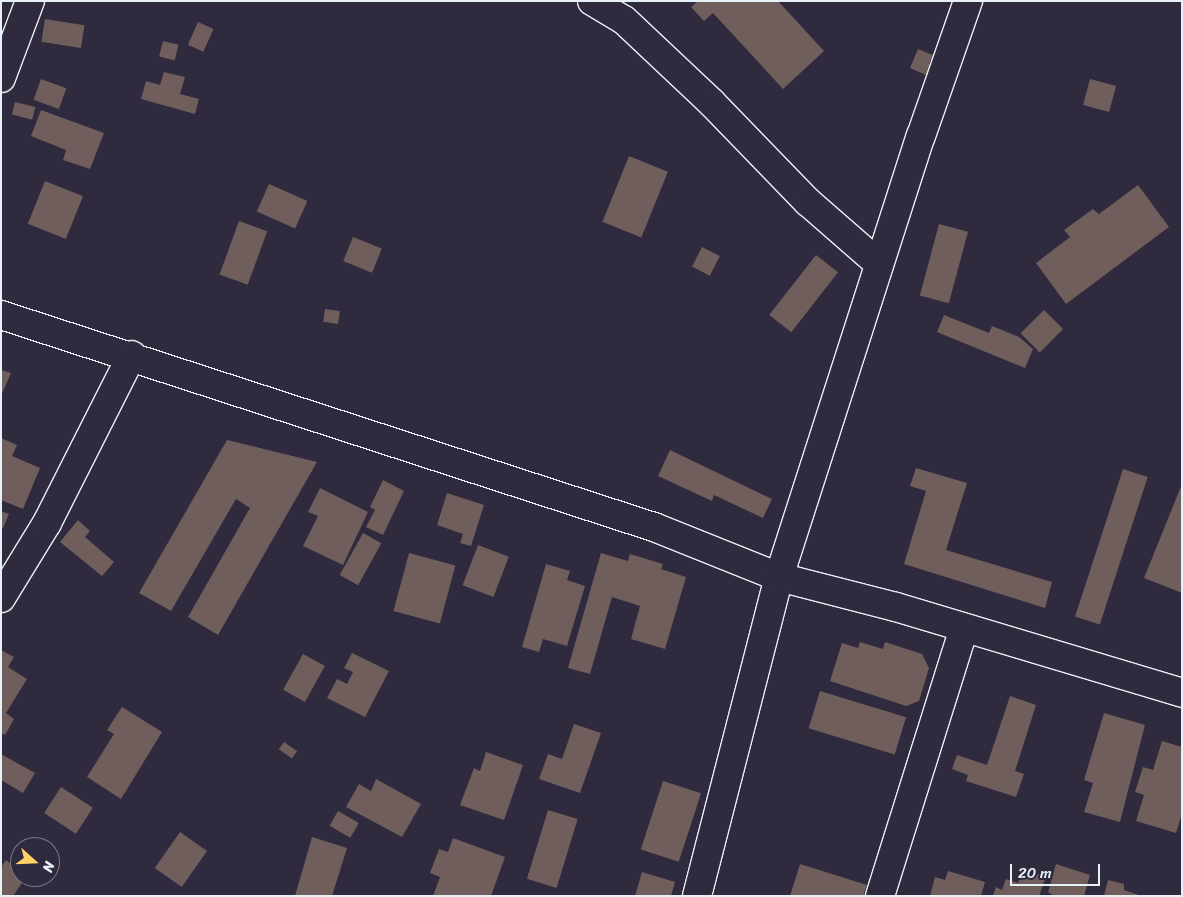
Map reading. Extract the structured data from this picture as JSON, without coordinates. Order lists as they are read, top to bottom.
{
  "scale_bar": "20 m",
  "north": "right"
}
